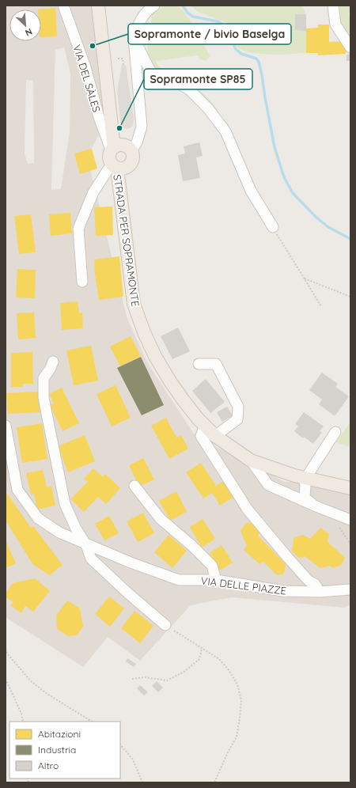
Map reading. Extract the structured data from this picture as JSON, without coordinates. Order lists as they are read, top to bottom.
{
  "streets": {
    "main road": ["STRADA PER SOPRAMONTE"],
    "street": ["VIA DEL SÀLES", "VIA DELLE PIAZZE"]
  },
  "crossings": [
    ["VIA DEL SÀLES", "STRADA PER SOPRAMONTE"]
  ],
  "places": ["Sopramonte / bivio Baselga", "Sopramonte SP85"],
  "legend": ["Abitazioni", "Industria", "Altro"],
  "north": "bottom right"
}
